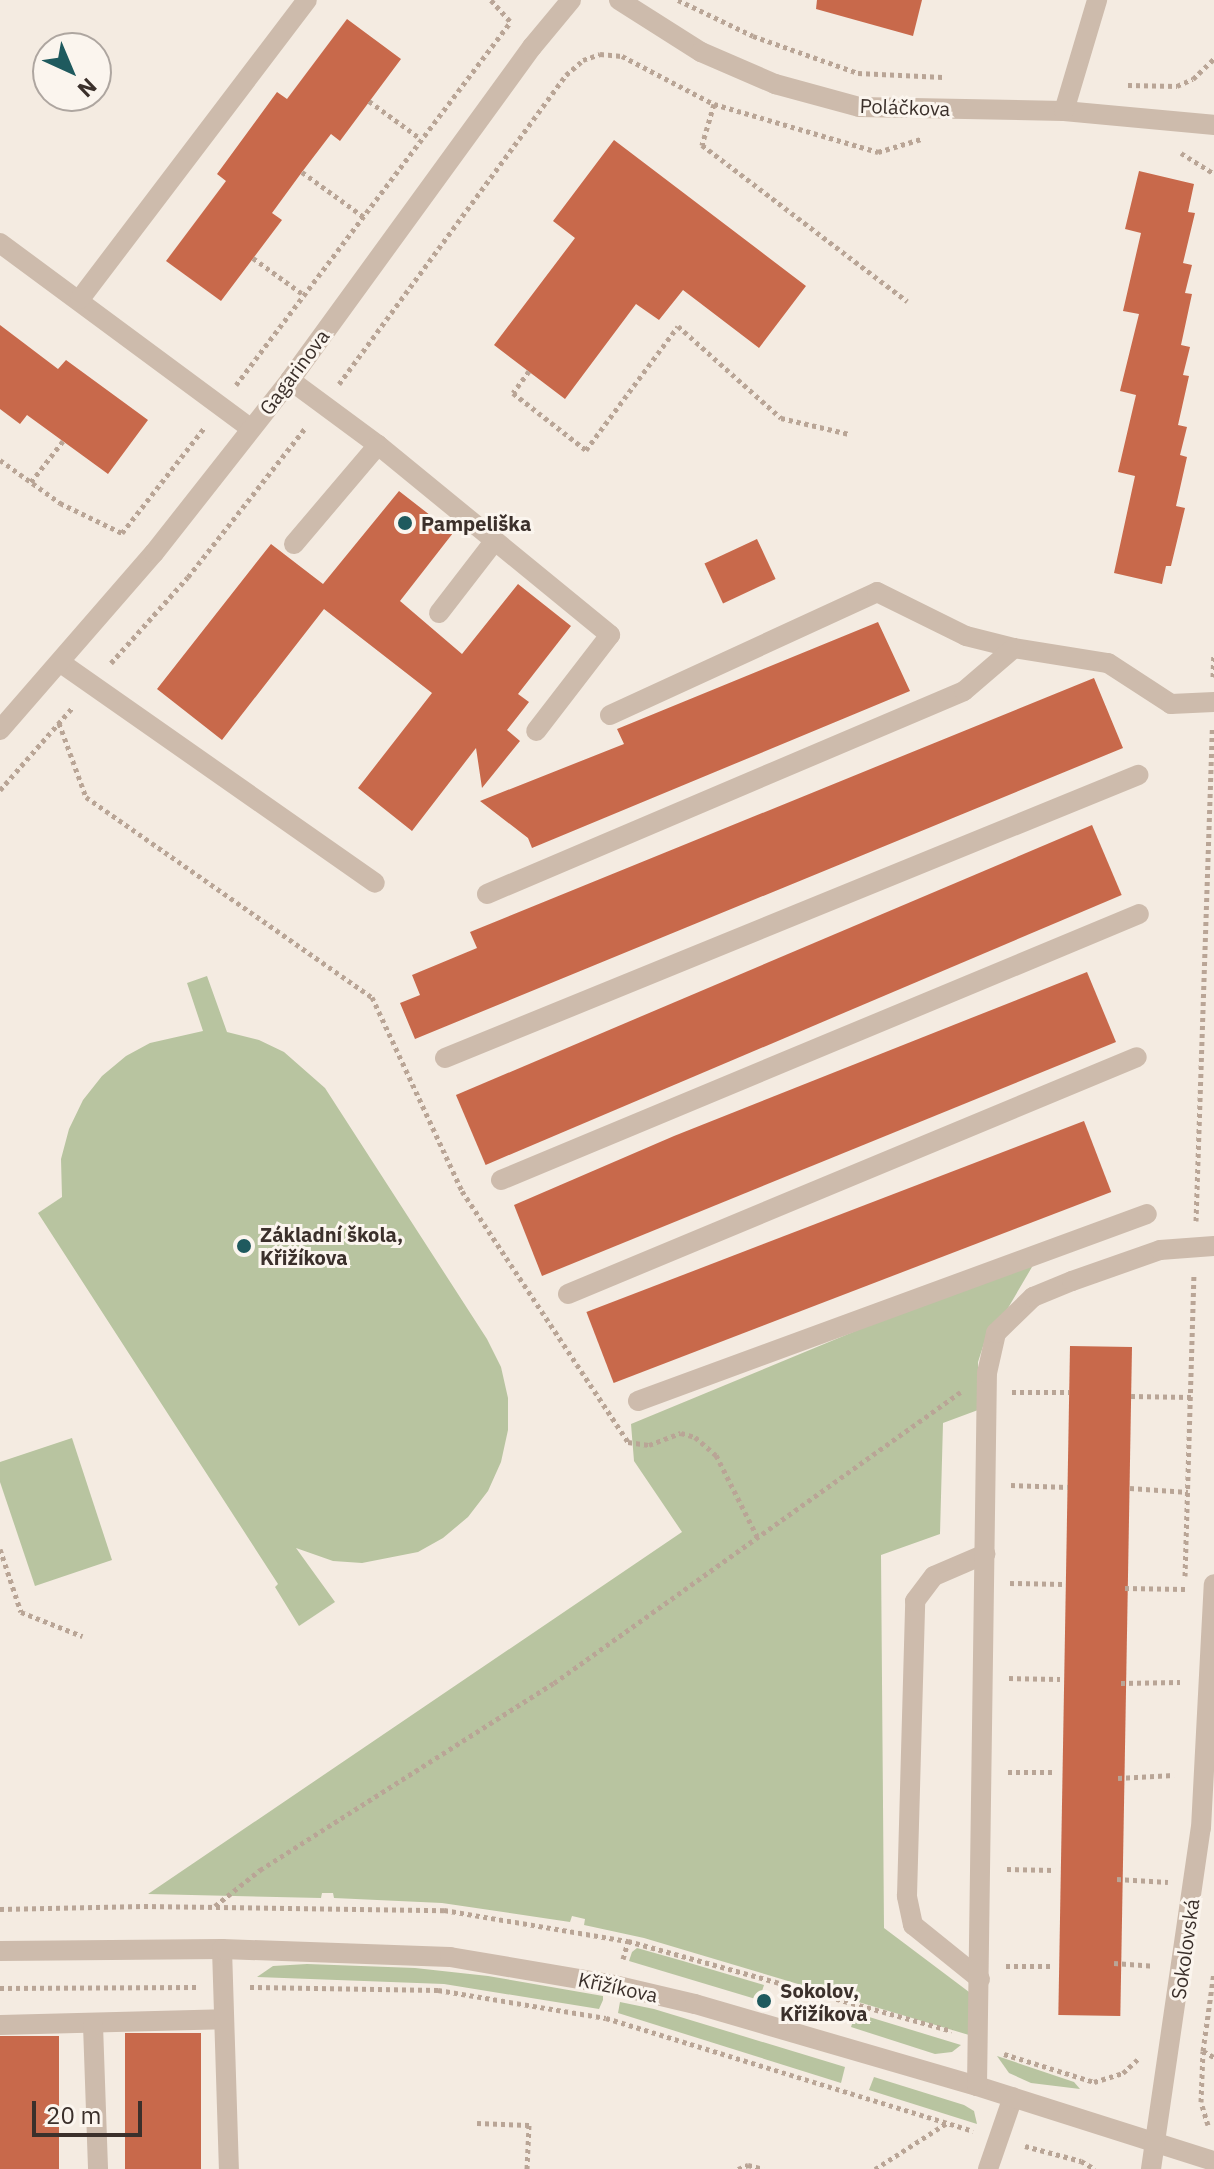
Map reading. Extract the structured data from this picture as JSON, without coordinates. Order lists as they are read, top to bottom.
{
  "streets": {
    "street": [
      "Poláčkova",
      "Gagarinova",
      "Sokolovská",
      "Křižíkova"
    ]
  },
  "crossings": [
    ["Sokolovská", "Křižíkova"]
  ],
  "places": ["Pampeliška", "Základní škola, Křižíkova", "Sokolov, Křižíkova"],
  "scale_bar": "20 m",
  "north": "bottom right"
}
